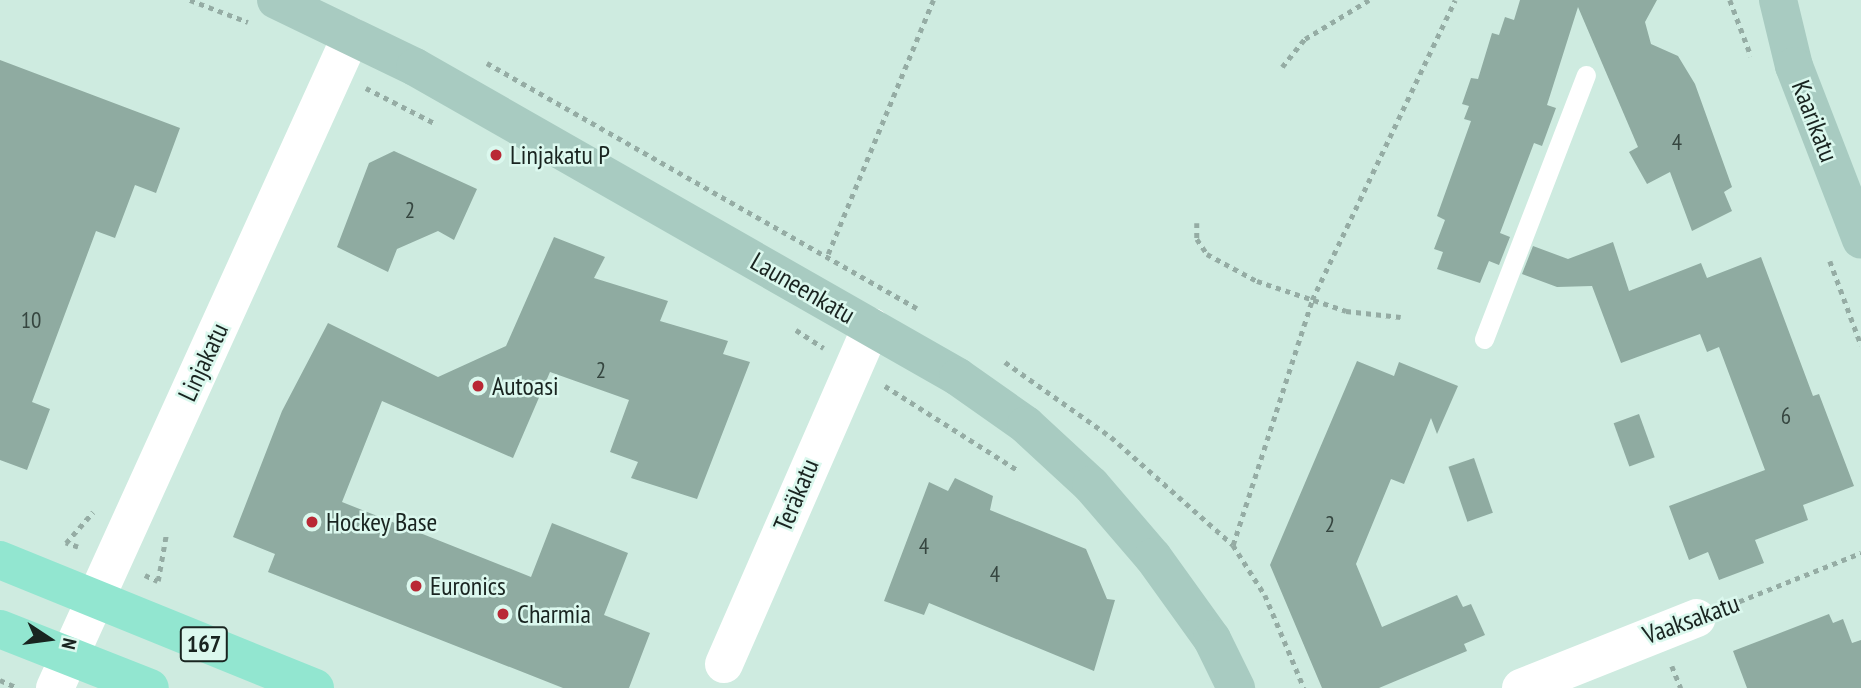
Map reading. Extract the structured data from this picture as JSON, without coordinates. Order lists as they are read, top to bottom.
{
  "streets": {
    "main road": ["167"],
    "street": [
      "Kaarikatu",
      "Launeenkatu",
      "Linjakatu",
      "Teräkatu",
      "Vaaksakatu"
    ]
  },
  "crossings": [
    ["Launeenkatu", "Linjakatu"],
    ["Launeenkatu", "Teräkatu"],
    ["Linjakatu", "167"]
  ],
  "places": [
    "Linjakatu P",
    "Autoasi",
    "Hockey Base",
    "Euronics",
    "Charmia"
  ],
  "house_numbers": [
    "4",
    "2",
    "10",
    "2",
    "6",
    "2",
    "4",
    "4"
  ],
  "north": "right"
}
